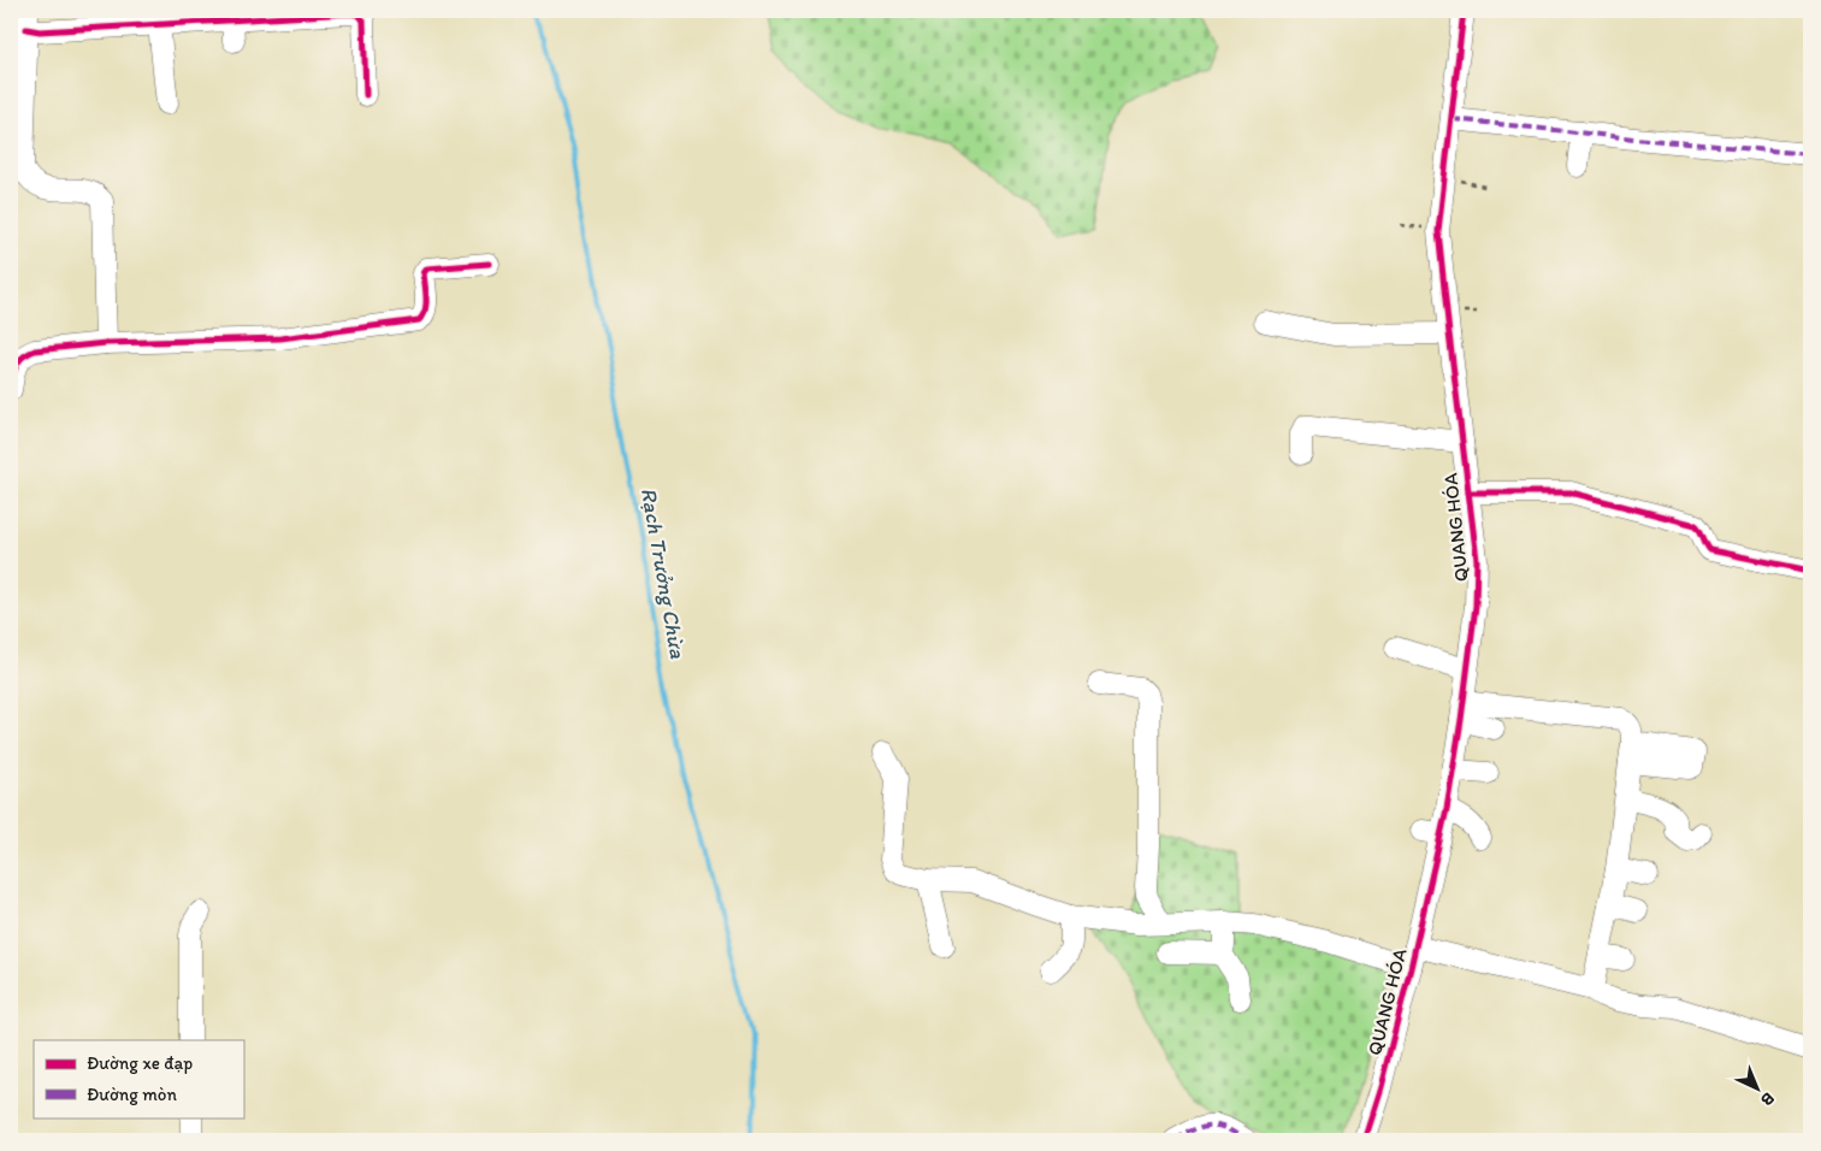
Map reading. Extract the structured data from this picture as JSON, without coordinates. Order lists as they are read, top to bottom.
{
  "streets": {
    "street": ["QUANG HÓA"]
  },
  "water": ["Rạch Trưởng Chừa"],
  "legend": ["Đường xe đạp", "Đường mòn"],
  "north": "bottom right"
}
